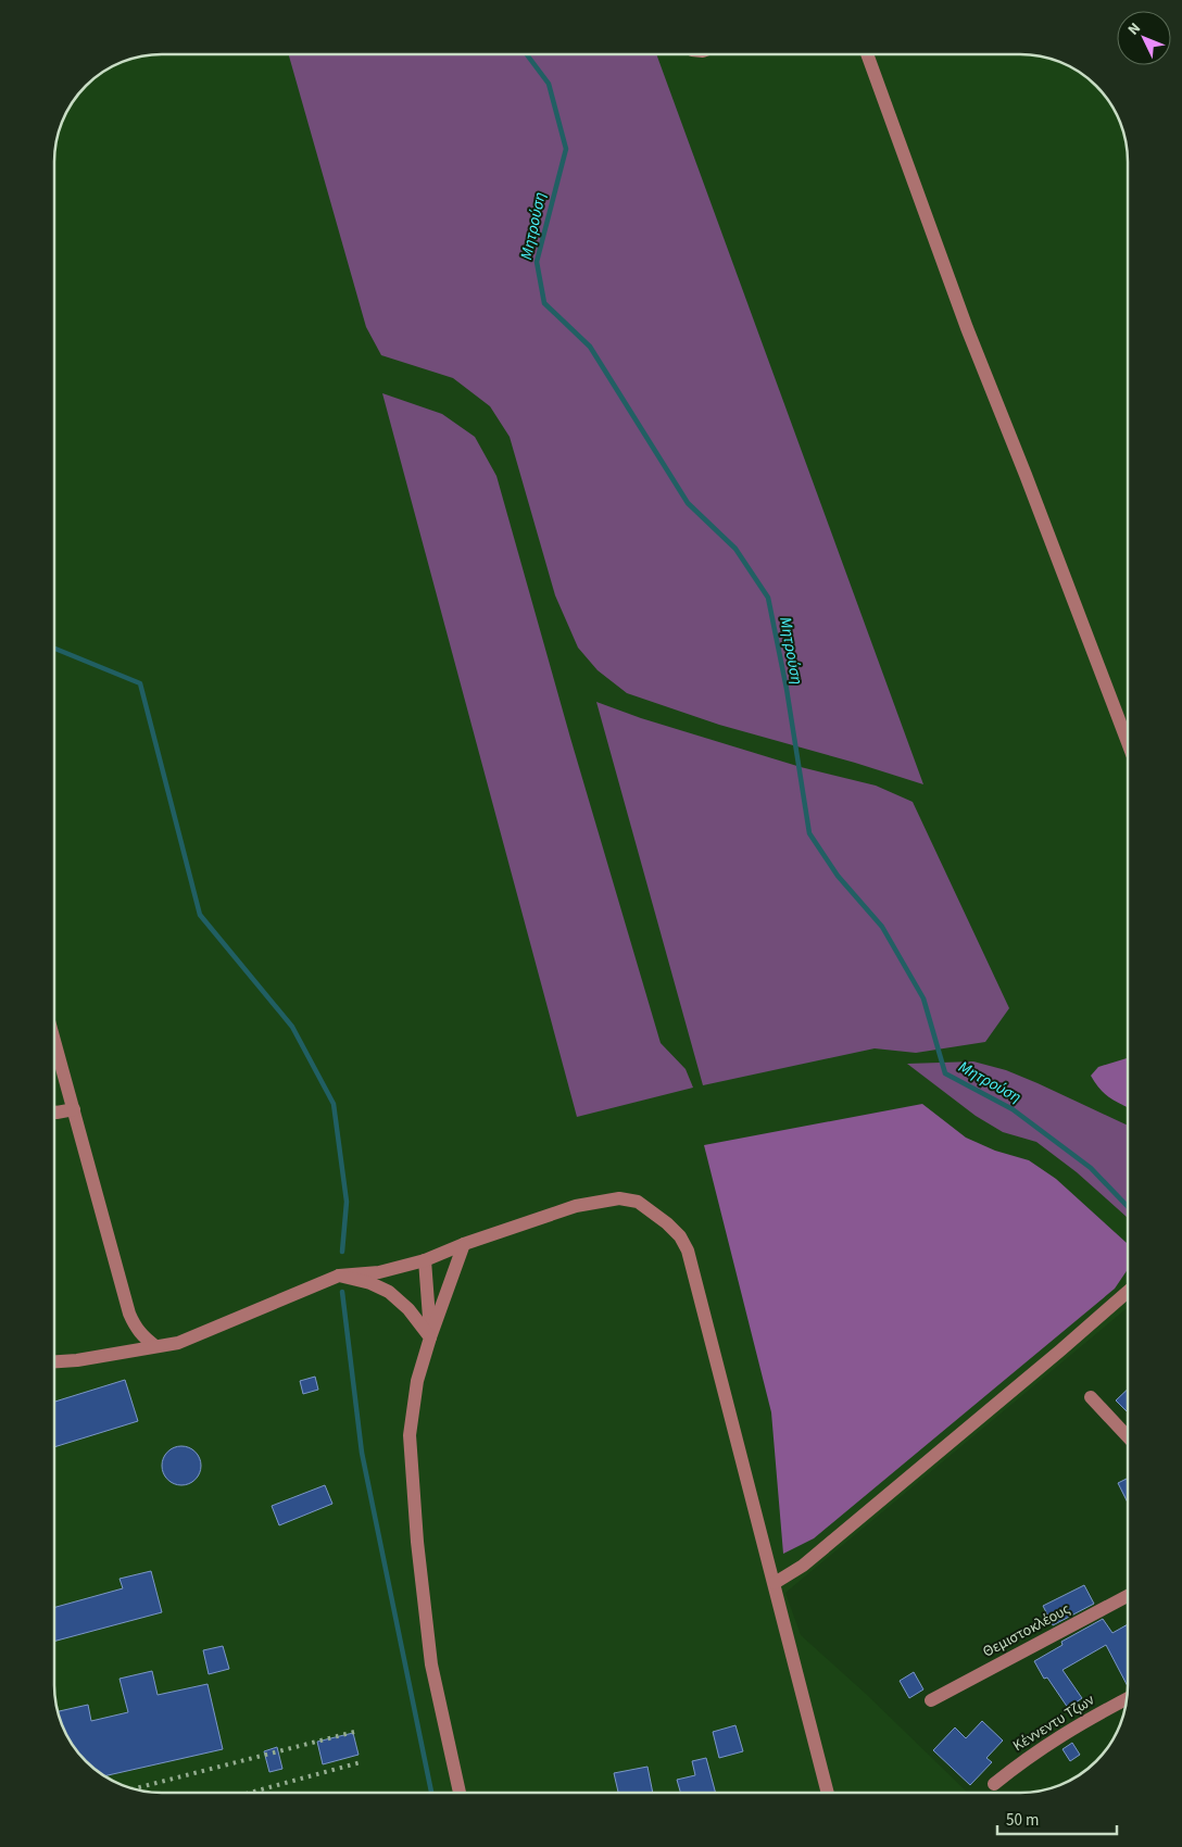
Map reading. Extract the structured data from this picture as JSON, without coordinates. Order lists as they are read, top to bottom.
{
  "streets": {
    "street": ["Θεμιστοκλέους", "Κέννεντυ Τζων"]
  },
  "water": ["Μητρούση"],
  "scale_bar": "50 m",
  "north": "top left"
}
